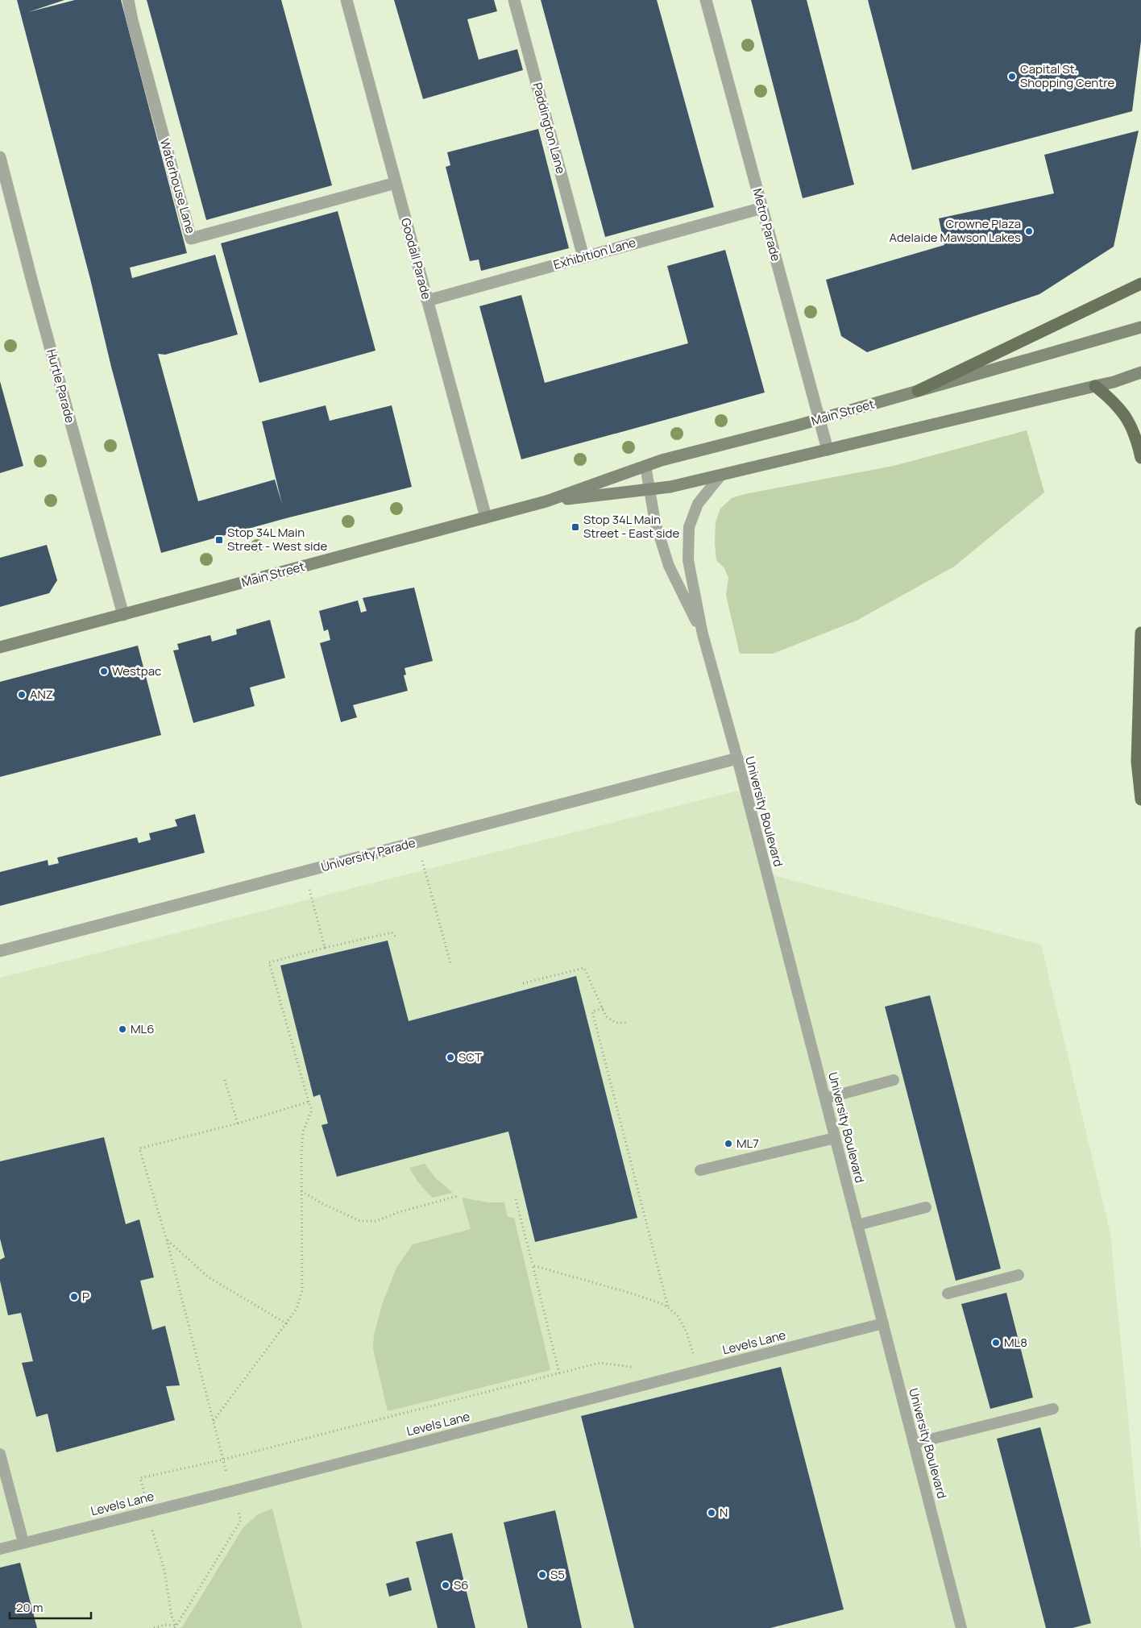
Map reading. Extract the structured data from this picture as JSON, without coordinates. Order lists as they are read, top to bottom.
{
  "streets": {
    "street": [
      "Paddington Lane",
      "Waterhouse Lane",
      "Metro Parade",
      "Exhibition Lane",
      "Goodall Parade",
      "Hurtle Parade",
      "Main Street",
      "University Parade"
    ],
    "lane": ["University Boulevard", "Levels Lane"]
  },
  "crossings": [
    ["Paddington Lane", "Exhibition Lane"],
    ["Waterhouse Lane", "Goodall Parade"],
    ["Metro Parade", "Exhibition Lane"],
    ["Metro Parade", "Main Street"],
    ["Exhibition Lane", "Goodall Parade"],
    ["Goodall Parade", "Main Street"],
    ["Hurtle Parade", "Main Street"],
    ["Main Street", "University Boulevard"],
    ["University Boulevard", "University Parade"],
    ["University Boulevard", "Levels Lane"]
  ],
  "places": {
    "other": [
      "Capital St. Shopping Centre",
      "Crowne Plaza Adelaide Mawson Lakes",
      "Westpac",
      "ANZ",
      "ML6",
      "SCT",
      "ML7",
      "P",
      "ML8",
      "N",
      "S5",
      "S6"
    ],
    "transit": ["Stop 34L Main Street - East side", "Stop 34L Main Street - West side"]
  },
  "scale_bar": "20 m"
}
